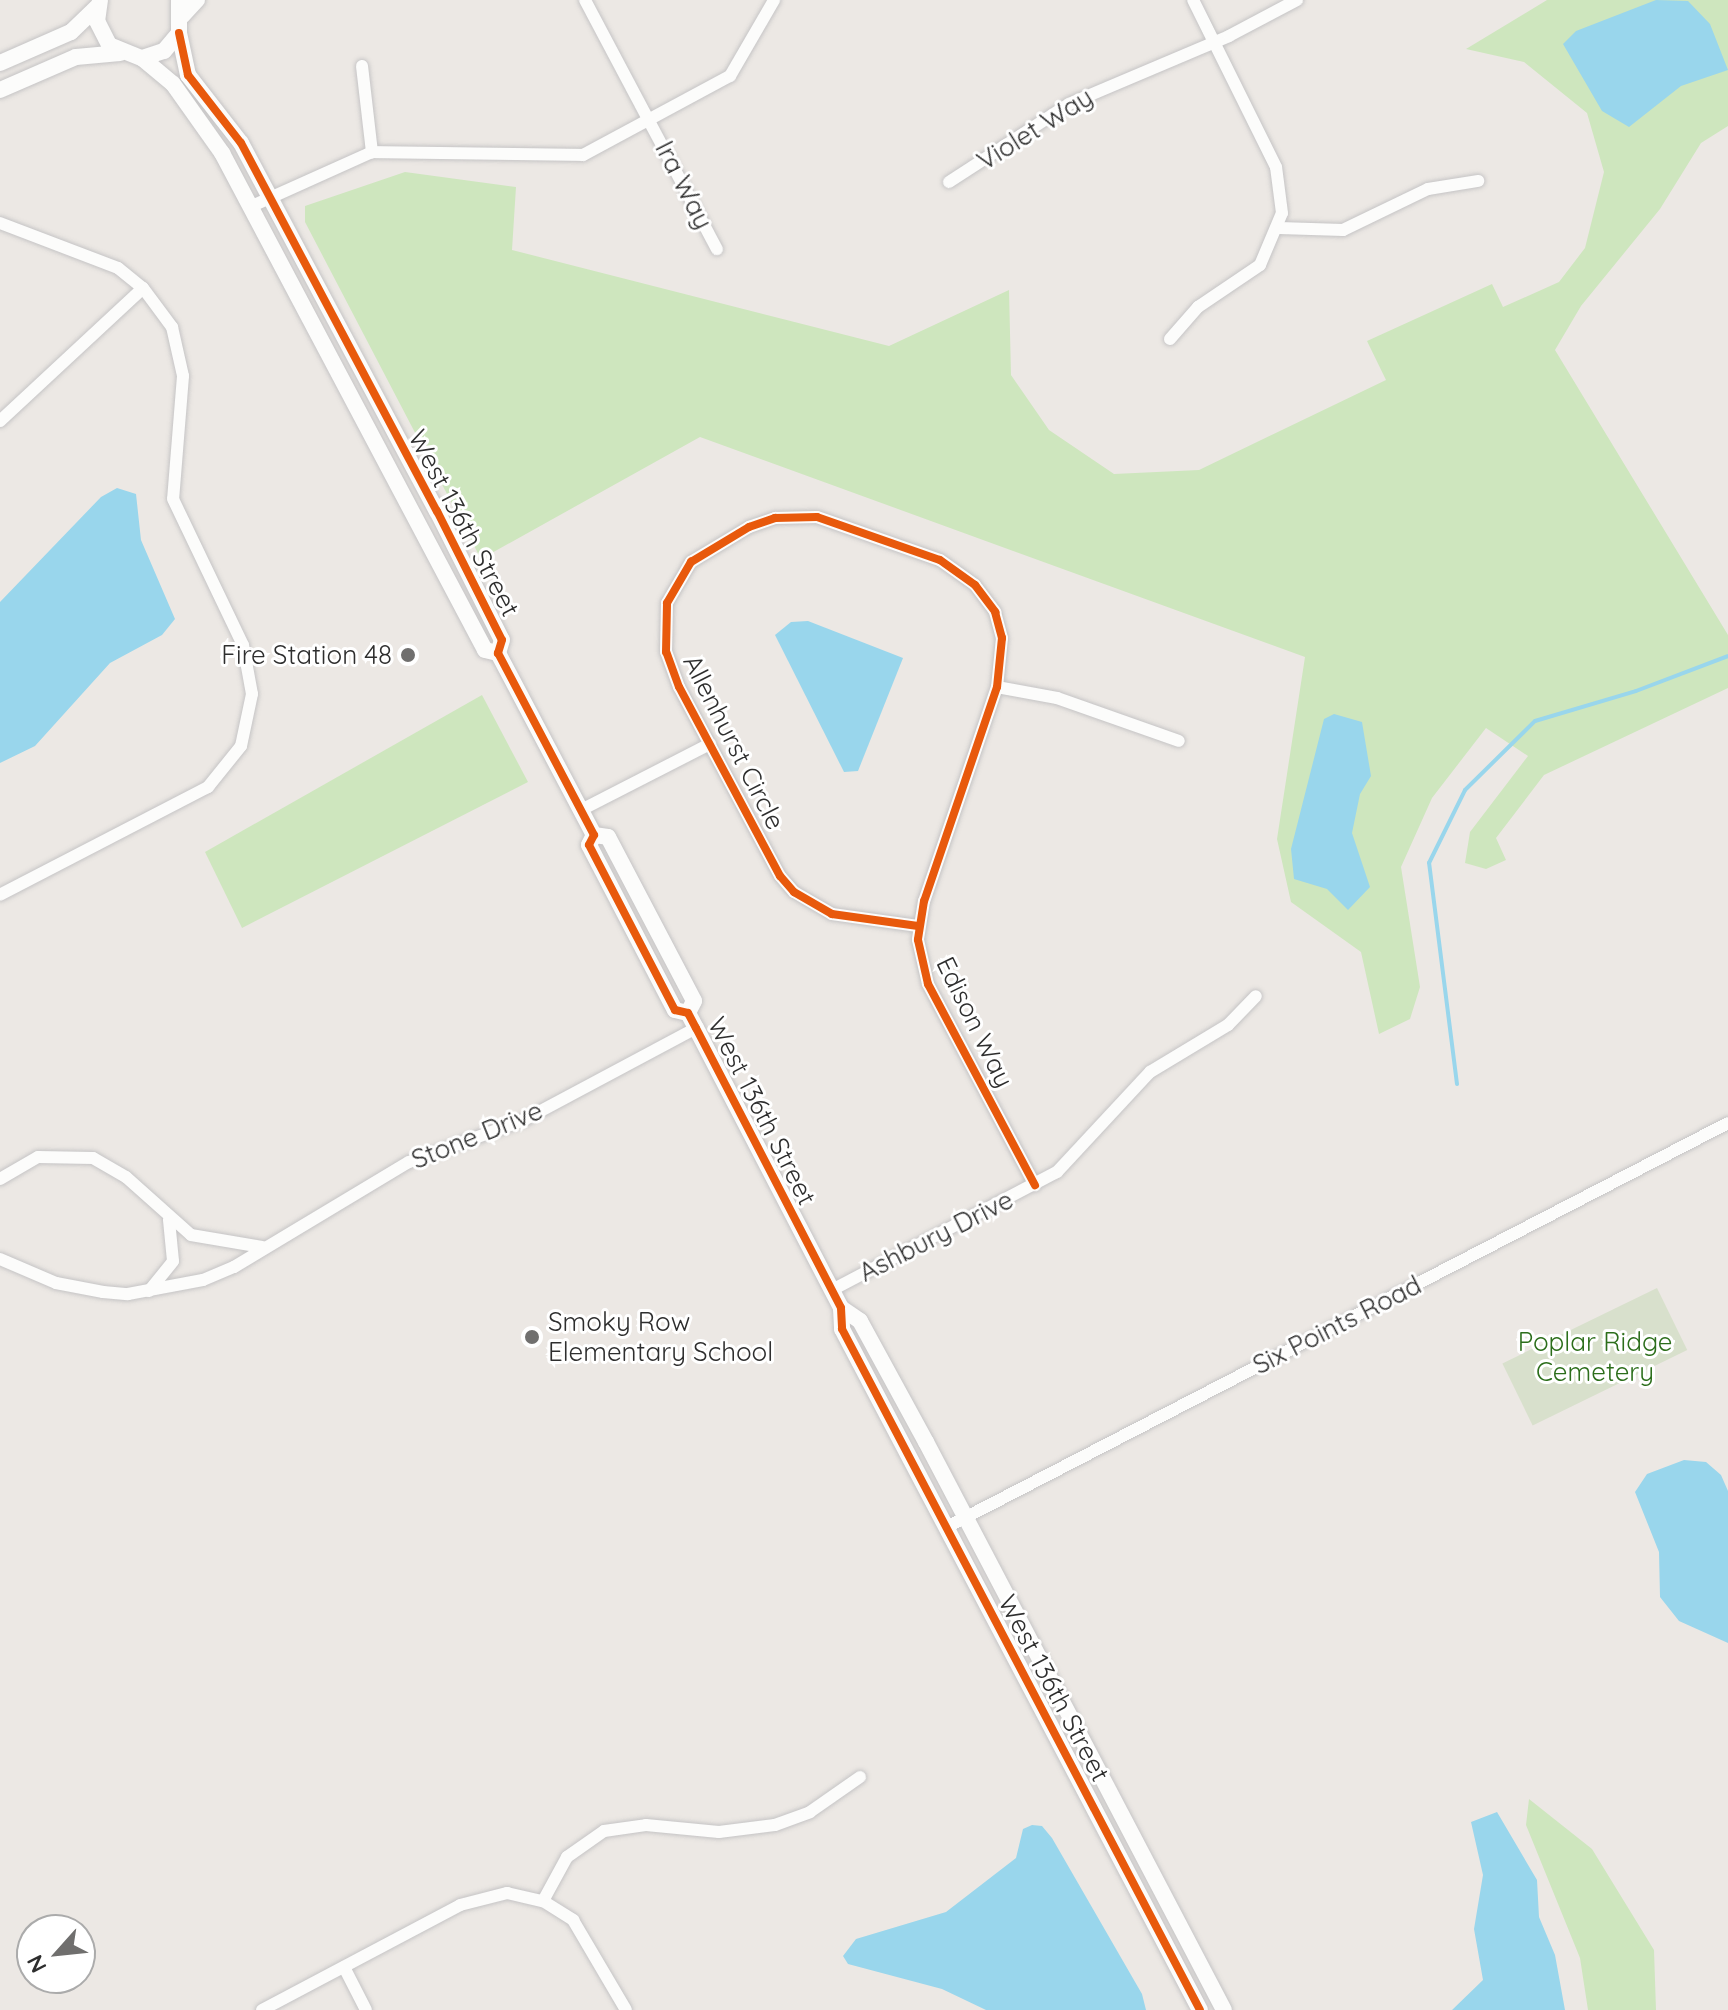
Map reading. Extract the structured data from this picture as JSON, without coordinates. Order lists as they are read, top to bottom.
{
  "streets": {
    "street": [
      "Violet Way",
      "Ira Way",
      "West 136th Street",
      "Allenhurst Circle",
      "Edison Way",
      "Stone Drive",
      "Ashbury Drive",
      "Six Points Road"
    ]
  },
  "crossings": [
    ["West 136th Street", "Stone Drive"],
    ["West 136th Street", "Ashbury Drive"],
    ["West 136th Street", "Six Points Road"],
    ["Allenhurst Circle", "Edison Way"],
    ["Edison Way", "Ashbury Drive"]
  ],
  "parks": ["Poplar Ridge Cemetery"],
  "places": ["Fire Station 48", "Smoky Row Elementary School"],
  "north": "bottom left"
}
